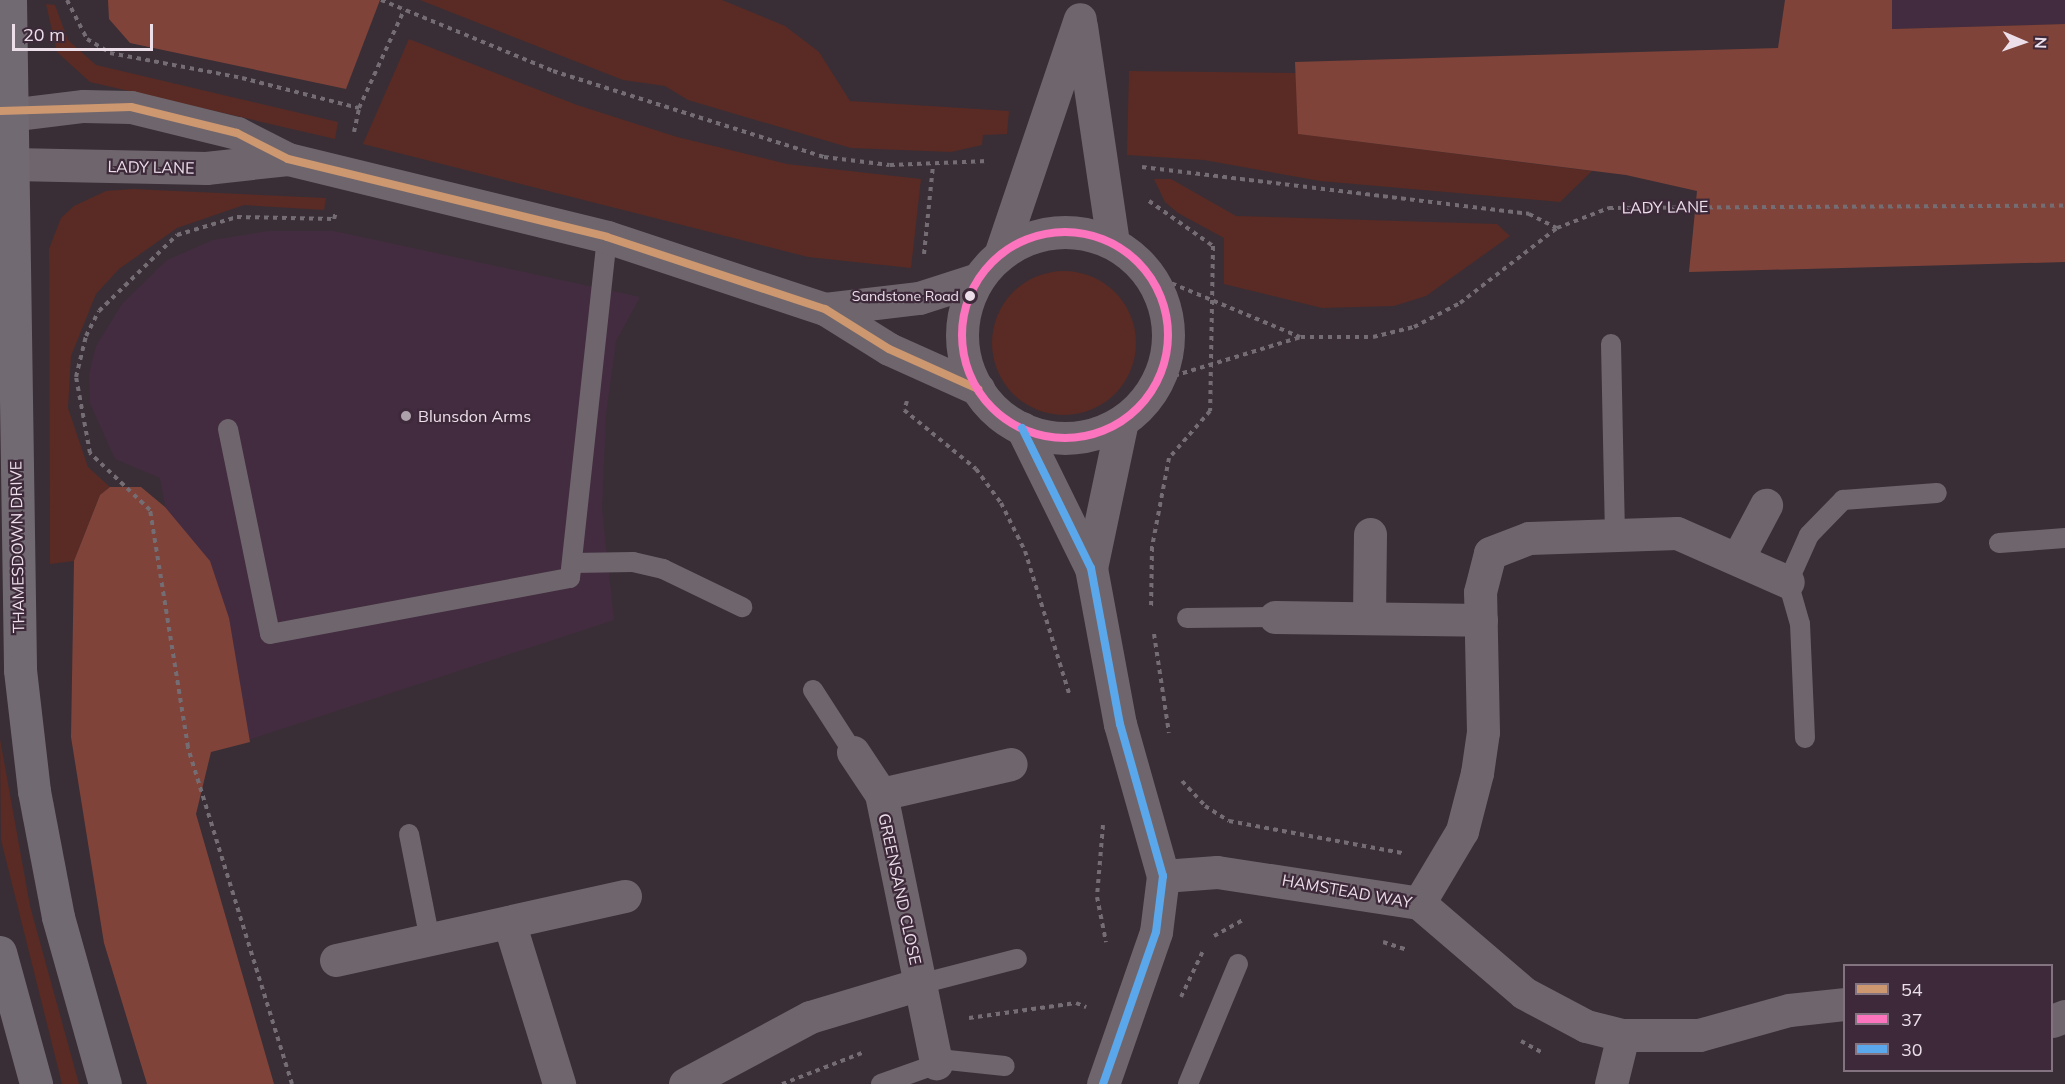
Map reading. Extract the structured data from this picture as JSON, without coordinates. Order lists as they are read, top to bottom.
{
  "streets": {
    "main road": ["THAMESDOWN DRIVE"],
    "street": ["LADY LANE", "GREENSAND CLOSE", "HAMSTEAD WAY"]
  },
  "crossings": [
    ["LADY LANE", "THAMESDOWN DRIVE"]
  ],
  "places": ["Sandstone Road", "Blunsdon Arms"],
  "lines": ["transit line 54", "transit line 37", "transit line 30"],
  "legend": ["54", "37", "30"],
  "scale_bar": "20 m",
  "north": "right"
}
